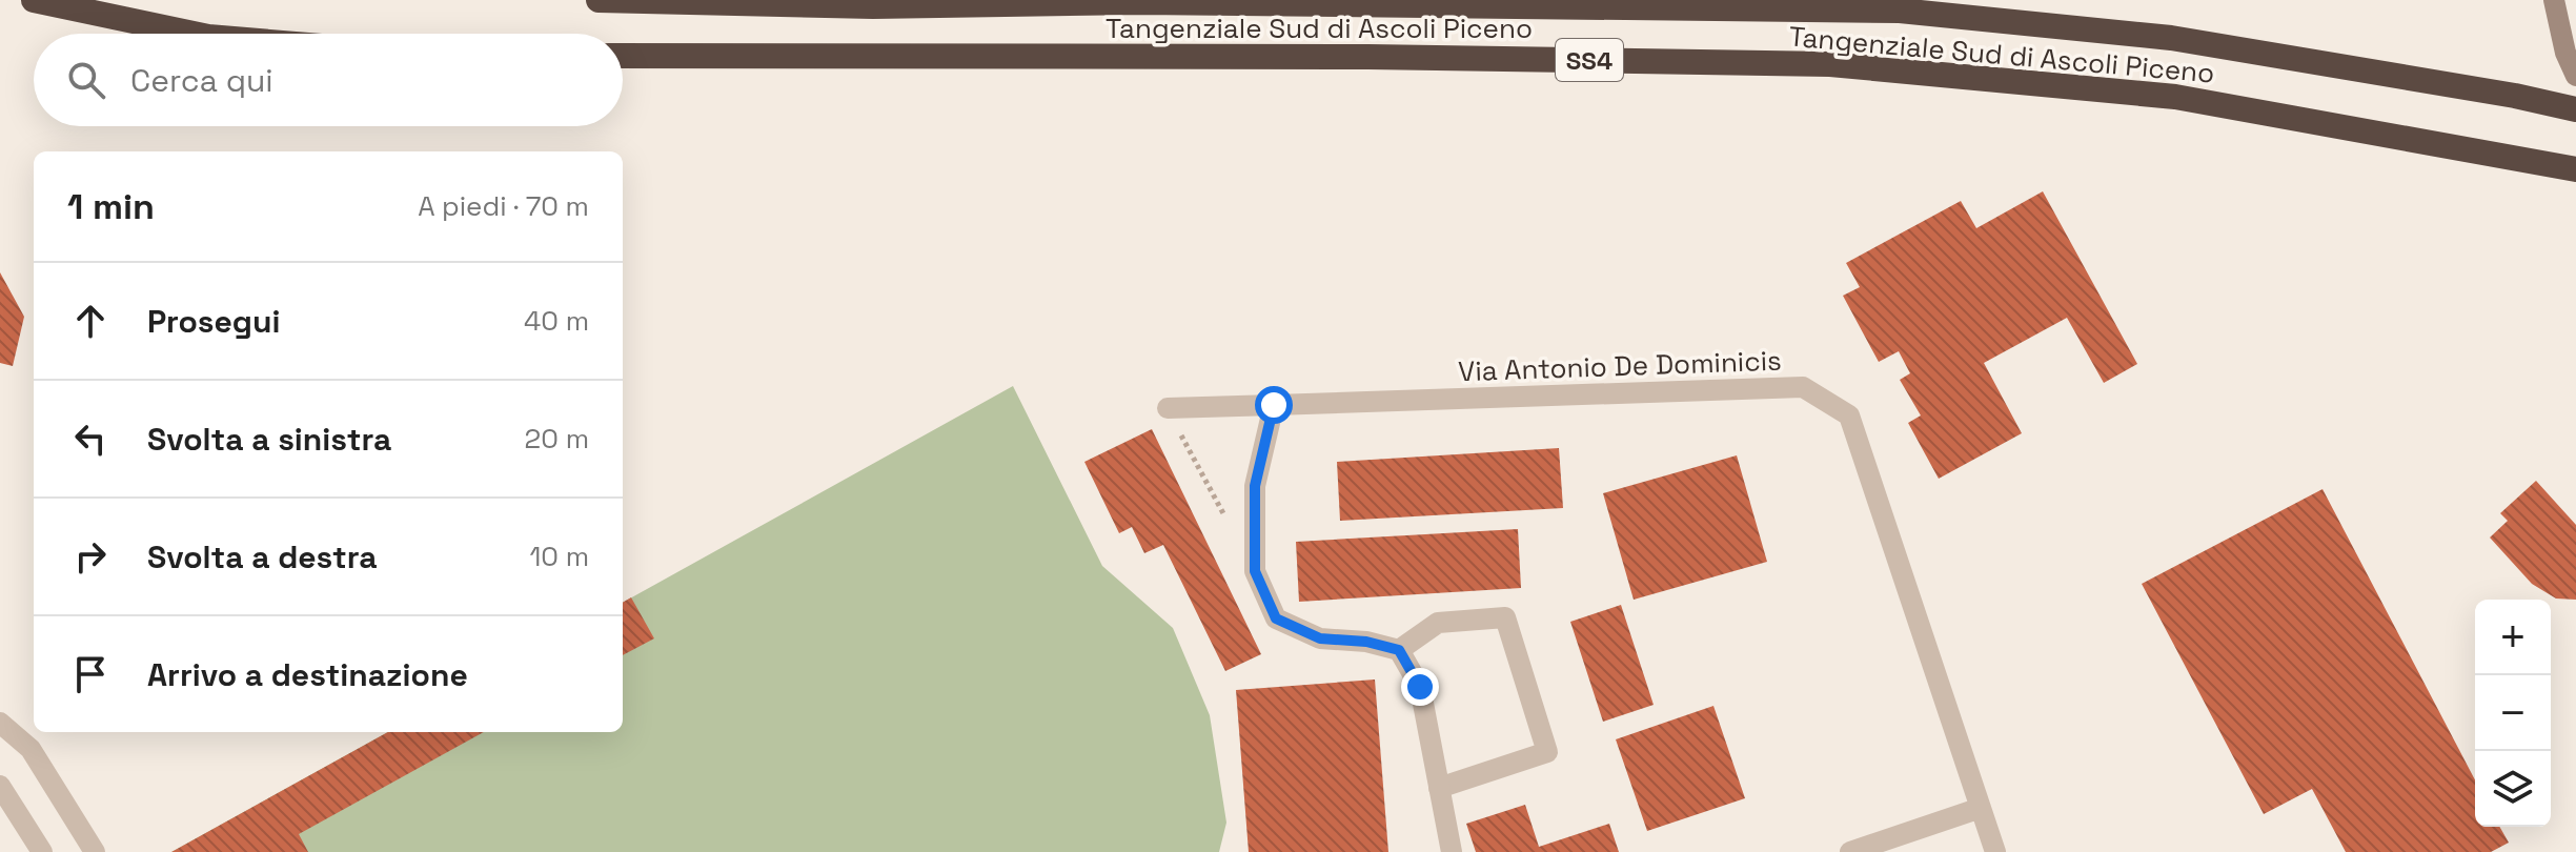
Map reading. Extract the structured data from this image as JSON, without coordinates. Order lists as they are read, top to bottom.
{
  "streets": {
    "highway": ["Tangenziale Sud di Ascoli Piceno", "SS4"],
    "street": ["Via Antonio De Dominicis"]
  },
  "page": {
    "search": "Cerca qui",
    "heading": ["1 min", "A piedi · 70 m"],
    "list": [
      ["Prosegui", "40 m"],
      ["Svolta a sinistra", "20 m"],
      ["Svolta a destra", "10 m"],
      "Arrivo a destinazione"
    ],
    "map_buttons": ["+", "−"]
  }
}
